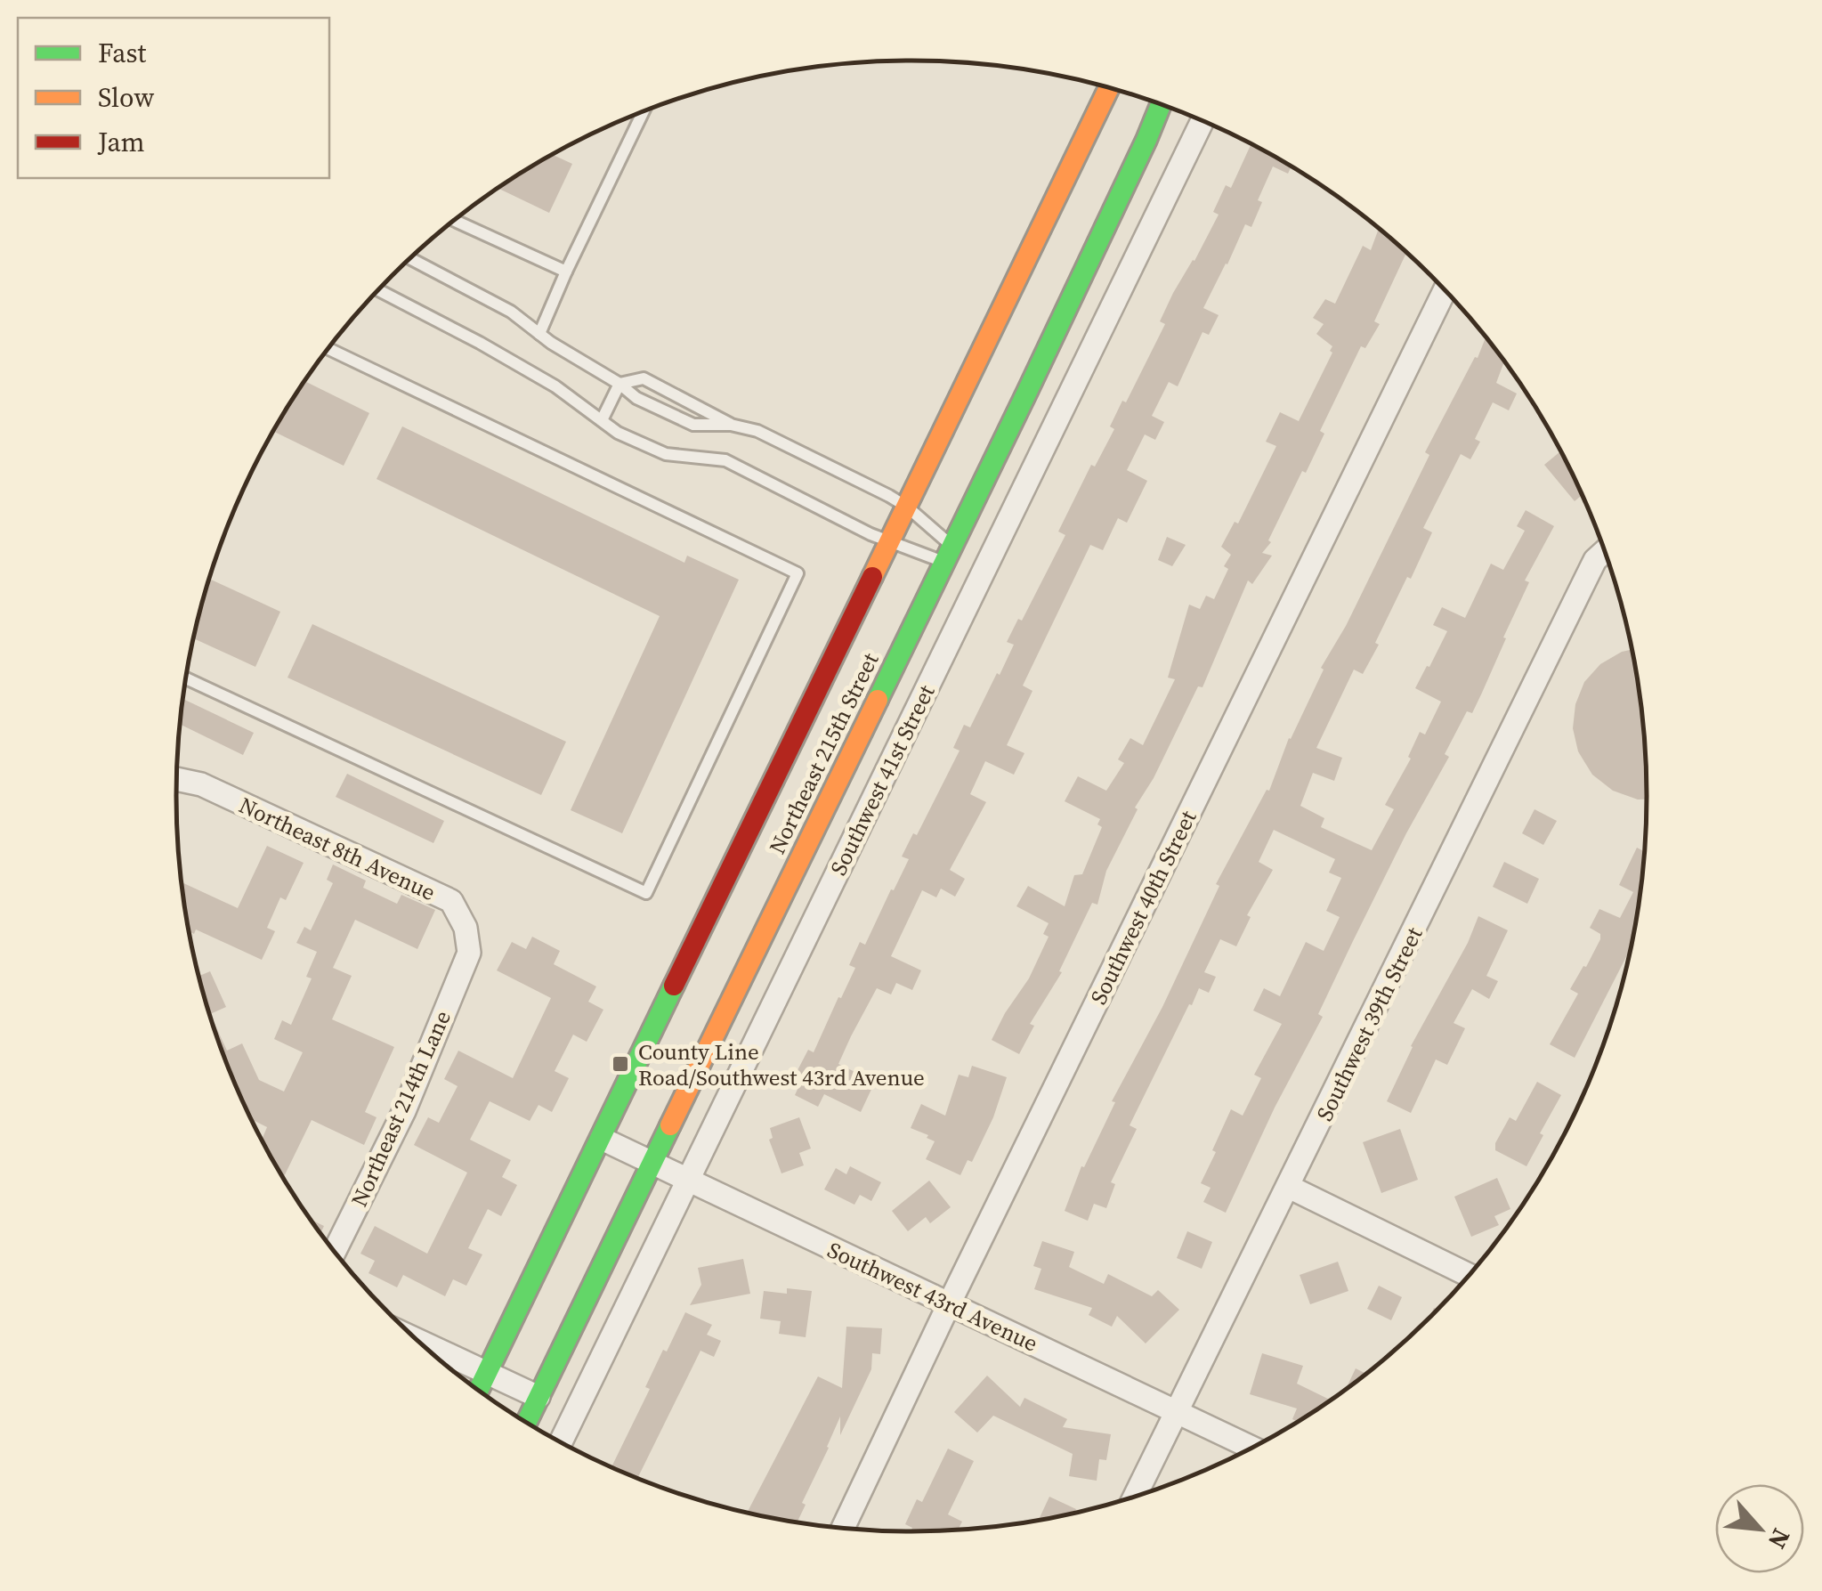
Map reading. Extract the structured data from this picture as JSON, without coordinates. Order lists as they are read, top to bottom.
{
  "streets": {
    "street": [
      "Northeast 215th Street",
      "Southwest 41st Street",
      "Northeast 8th Avenue",
      "Southwest 40th Street",
      "Southwest 39th Street",
      "Northeast 214th Lane",
      "Southwest 43rd Avenue"
    ]
  },
  "crossings": [
    ["Northeast 215th Street", "Southwest 43rd Avenue"],
    ["Southwest 41st Street", "Southwest 43rd Avenue"],
    ["Northeast 8th Avenue", "Northeast 214th Lane"],
    ["Southwest 40th Street", "Southwest 43rd Avenue"],
    ["Southwest 39th Street", "Southwest 43rd Avenue"]
  ],
  "places": {
    "transit": ["County Line Road/Southwest 43rd Avenue"]
  },
  "legend": ["Fast", "Slow", "Jam"],
  "north": "bottom right"
}
